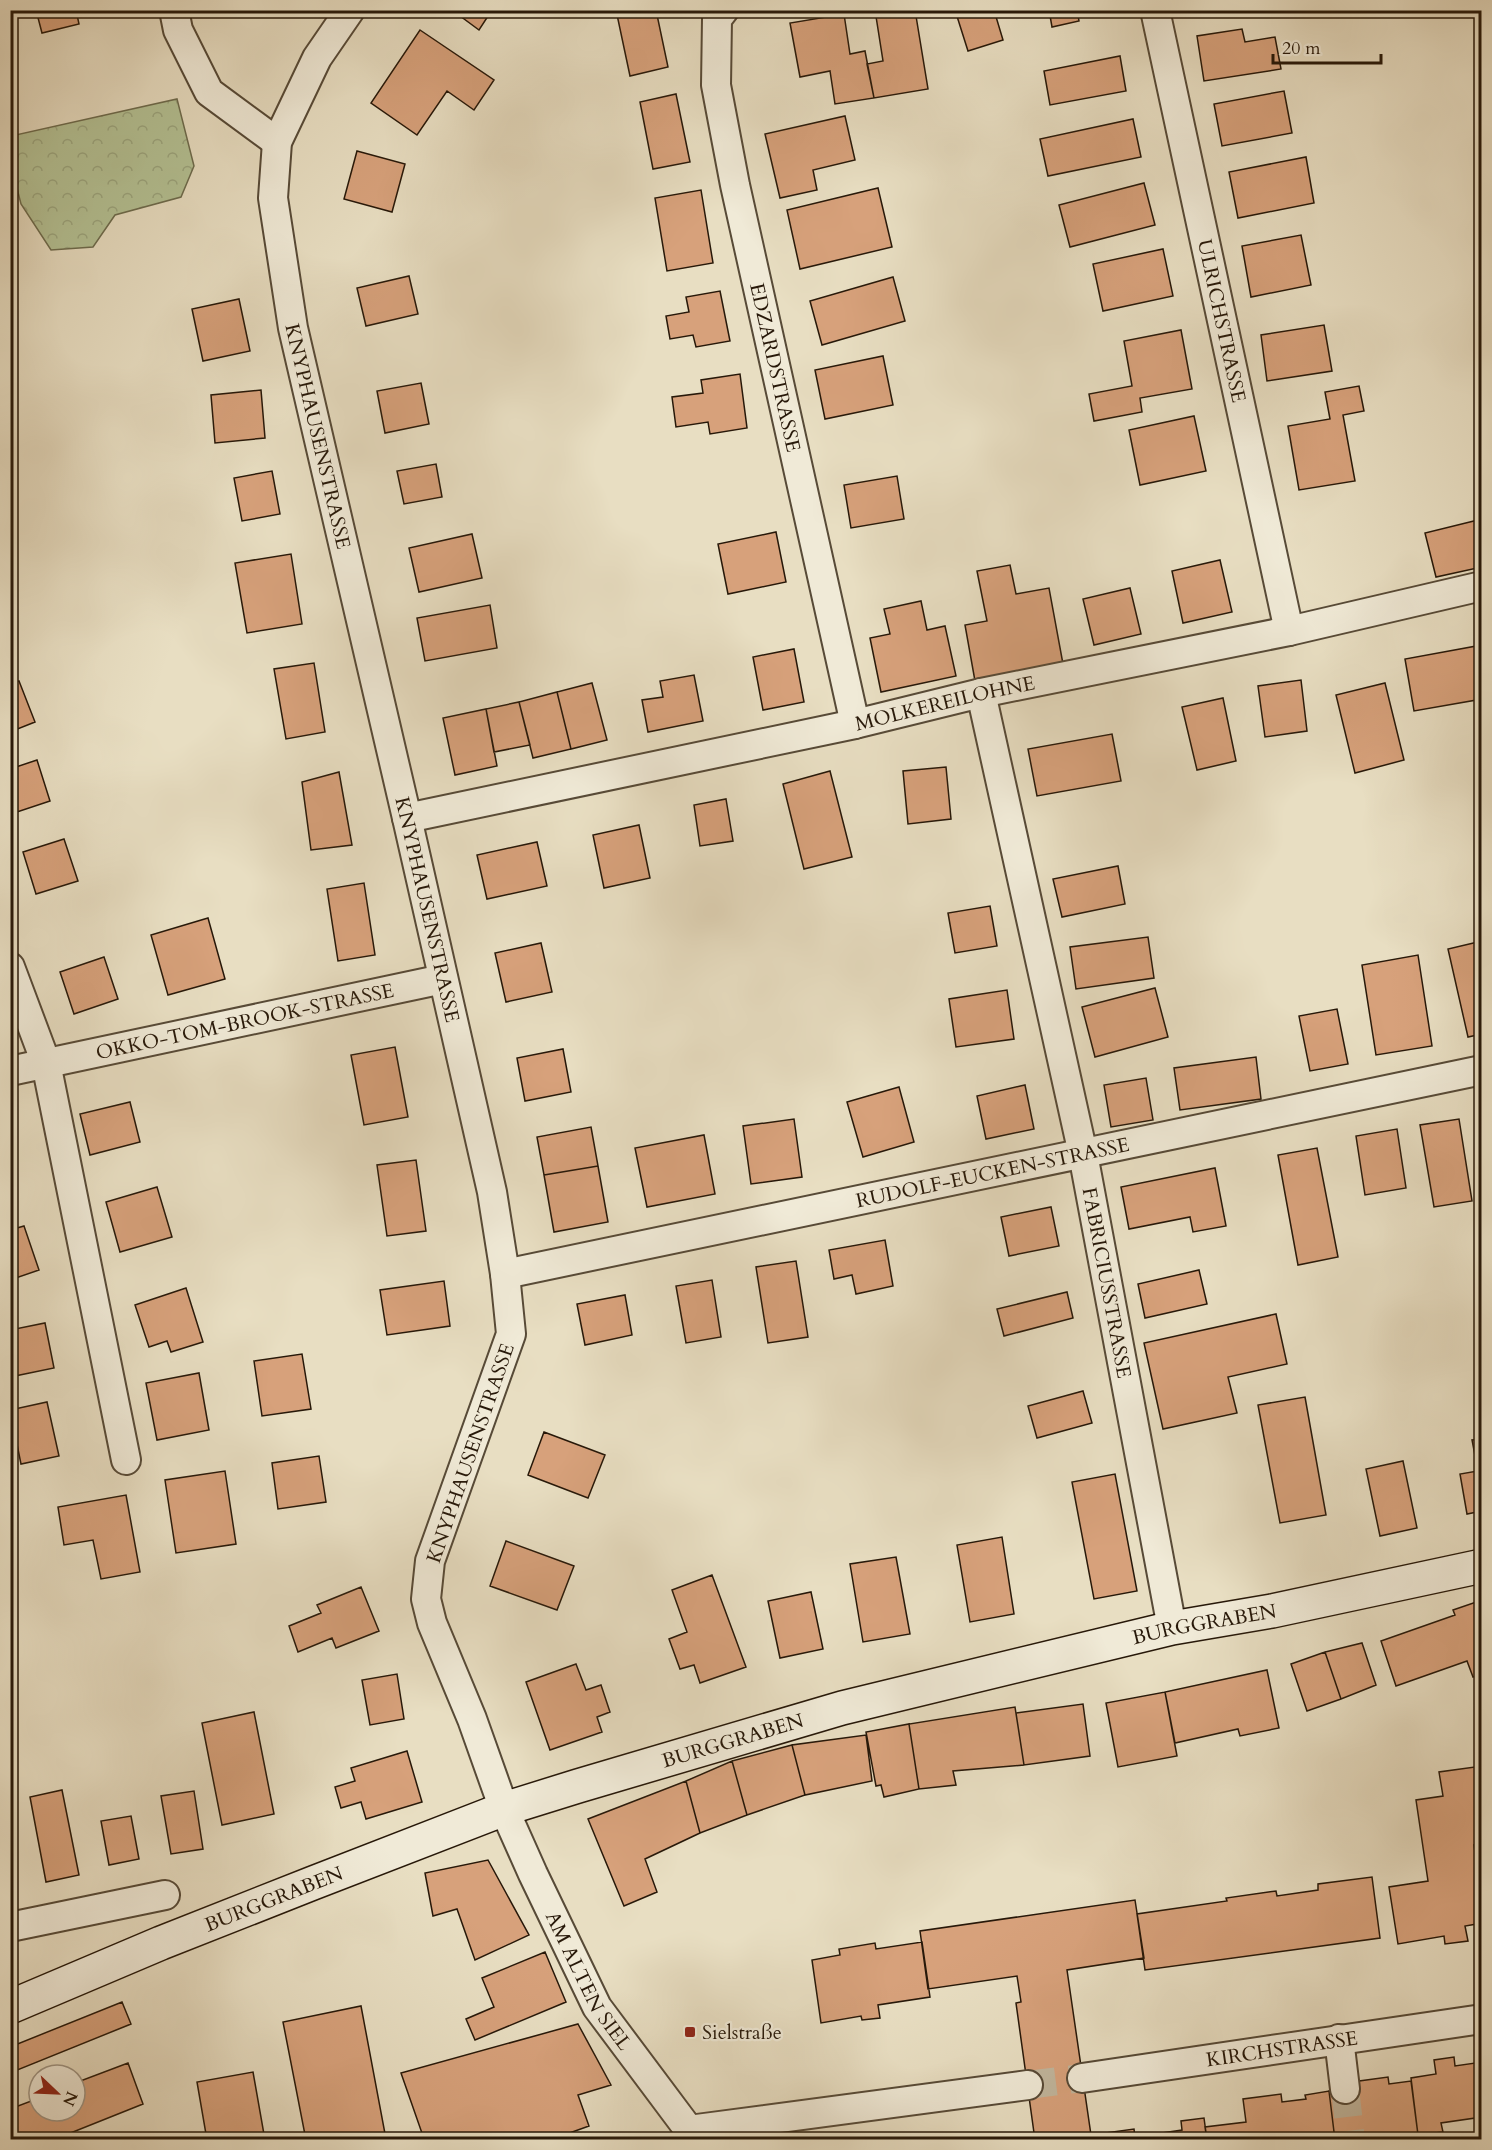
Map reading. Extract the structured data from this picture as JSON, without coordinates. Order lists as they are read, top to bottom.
{
  "streets": {
    "main road": ["BURGGRABEN"],
    "street": [
      "ULRICHSTRASSE",
      "EDZARDSTRASSE",
      "KNYPHAUSENSTRASSE",
      "MOLKEREILOHNE",
      "OKKO-TOM-BROOK-STRASSE",
      "RUDOLF-EUCKEN-STRASSE",
      "FABRICIUSSTRASSE",
      "AM ALTEN SIEL",
      "KIRCHSTRASSE"
    ]
  },
  "crossings": [
    ["ULRICHSTRASSE", "MOLKEREILOHNE"],
    ["EDZARDSTRASSE", "MOLKEREILOHNE"],
    ["KNYPHAUSENSTRASSE", "MOLKEREILOHNE"],
    ["KNYPHAUSENSTRASSE", "OKKO-TOM-BROOK-STRASSE"],
    ["KNYPHAUSENSTRASSE", "RUDOLF-EUCKEN-STRASSE"],
    ["KNYPHAUSENSTRASSE", "BURGGRABEN"],
    ["KNYPHAUSENSTRASSE", "AM ALTEN SIEL"],
    ["MOLKEREILOHNE", "FABRICIUSSTRASSE"],
    ["RUDOLF-EUCKEN-STRASSE", "FABRICIUSSTRASSE"],
    ["FABRICIUSSTRASSE", "BURGGRABEN"],
    ["BURGGRABEN", "AM ALTEN SIEL"]
  ],
  "places": {
    "transit": ["Sielstraße"]
  },
  "scale_bar": "20 m",
  "north": "bottom right"
}
